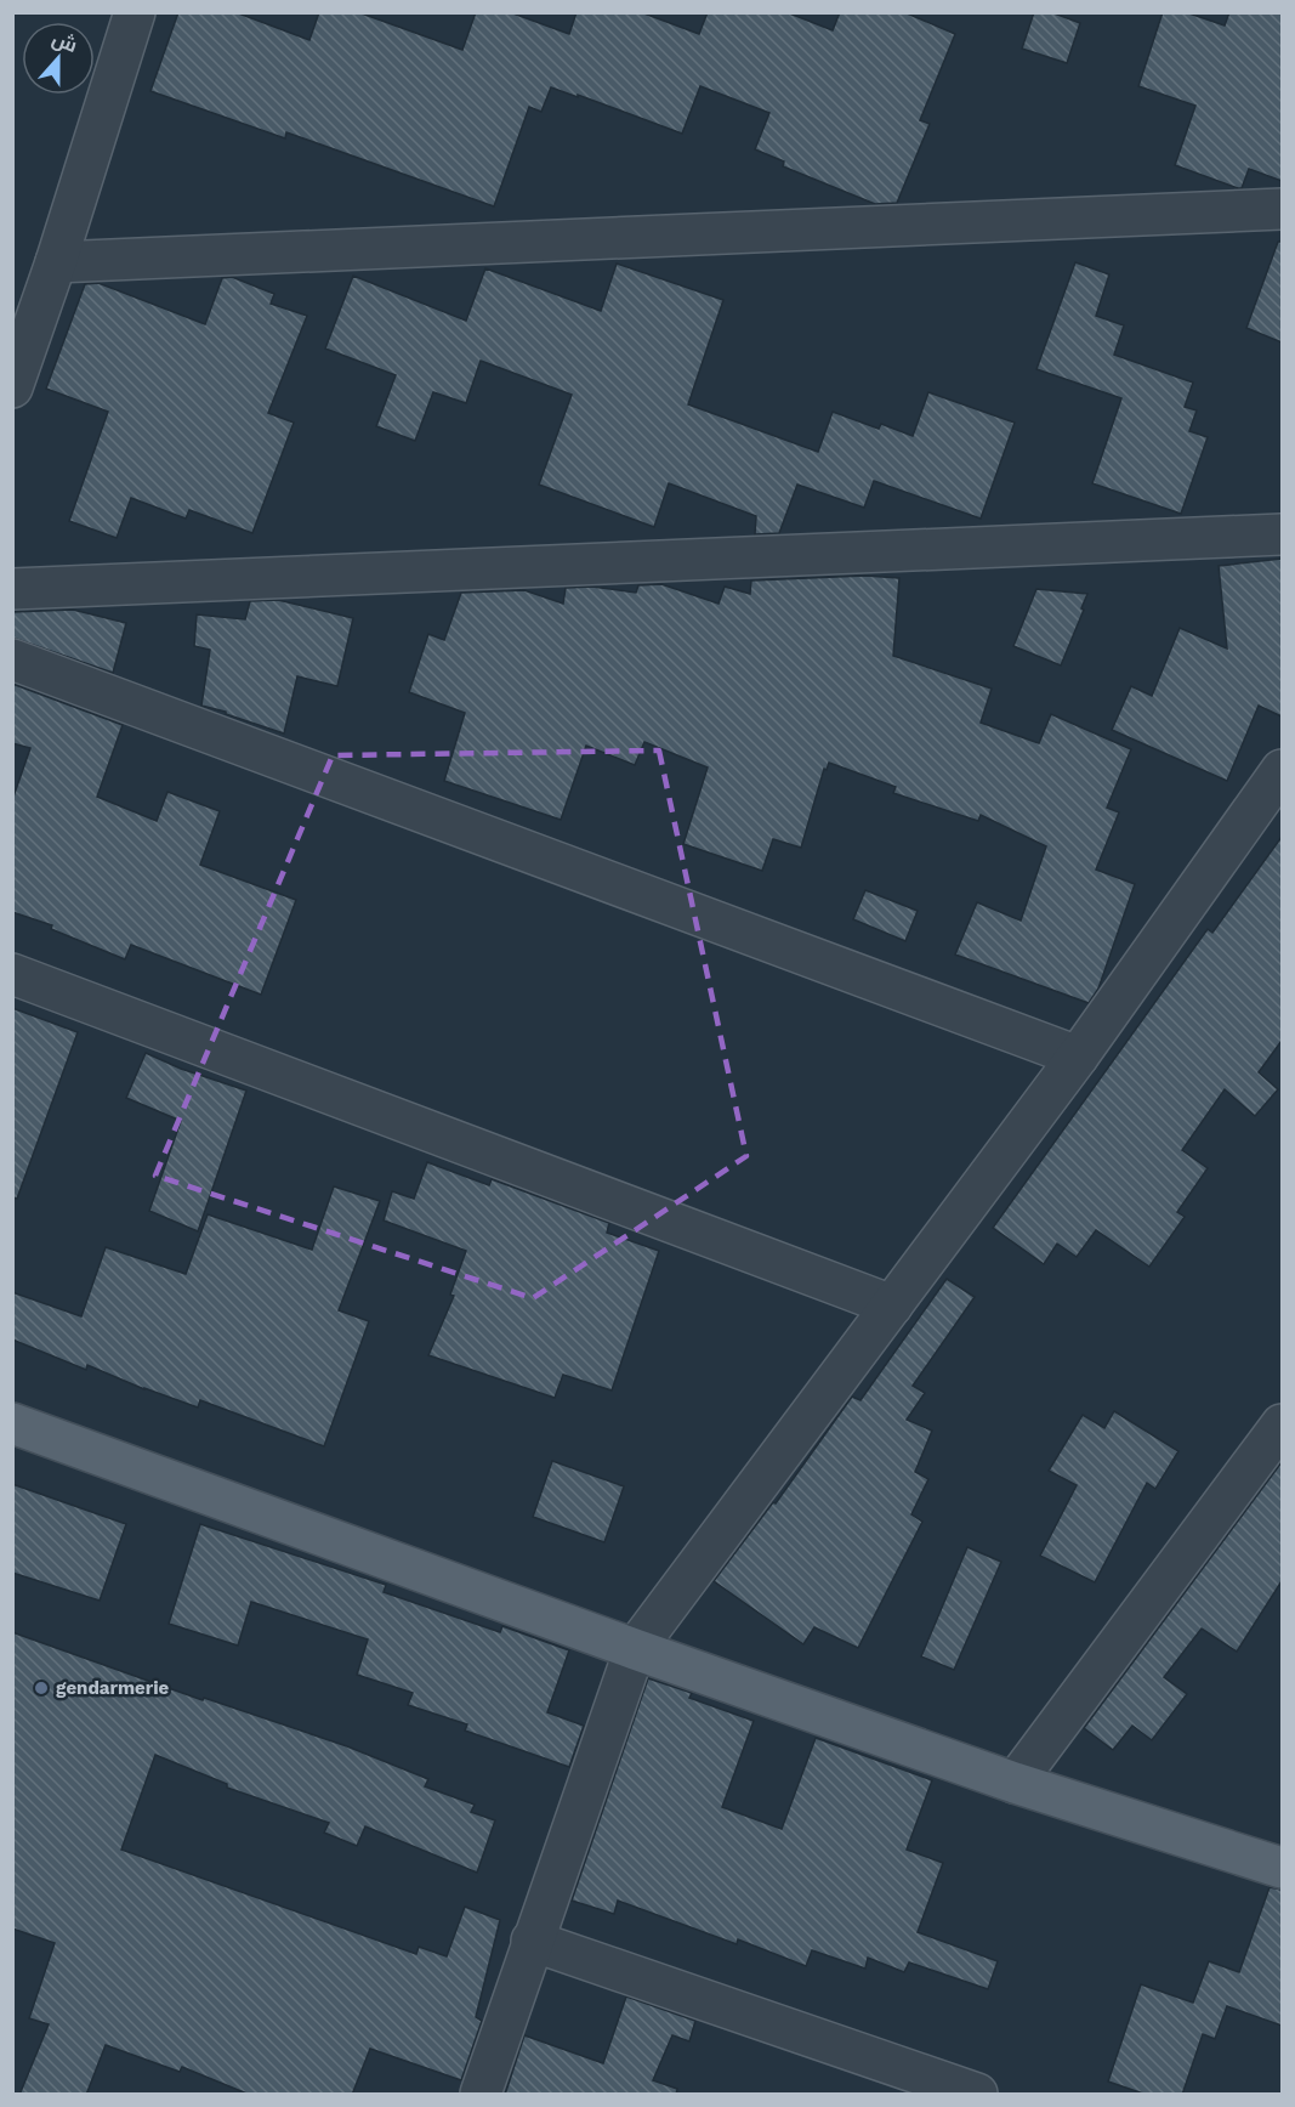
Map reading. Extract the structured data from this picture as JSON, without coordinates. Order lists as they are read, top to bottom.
{
  "places": ["gendarmerie"],
  "north": "top"
}
